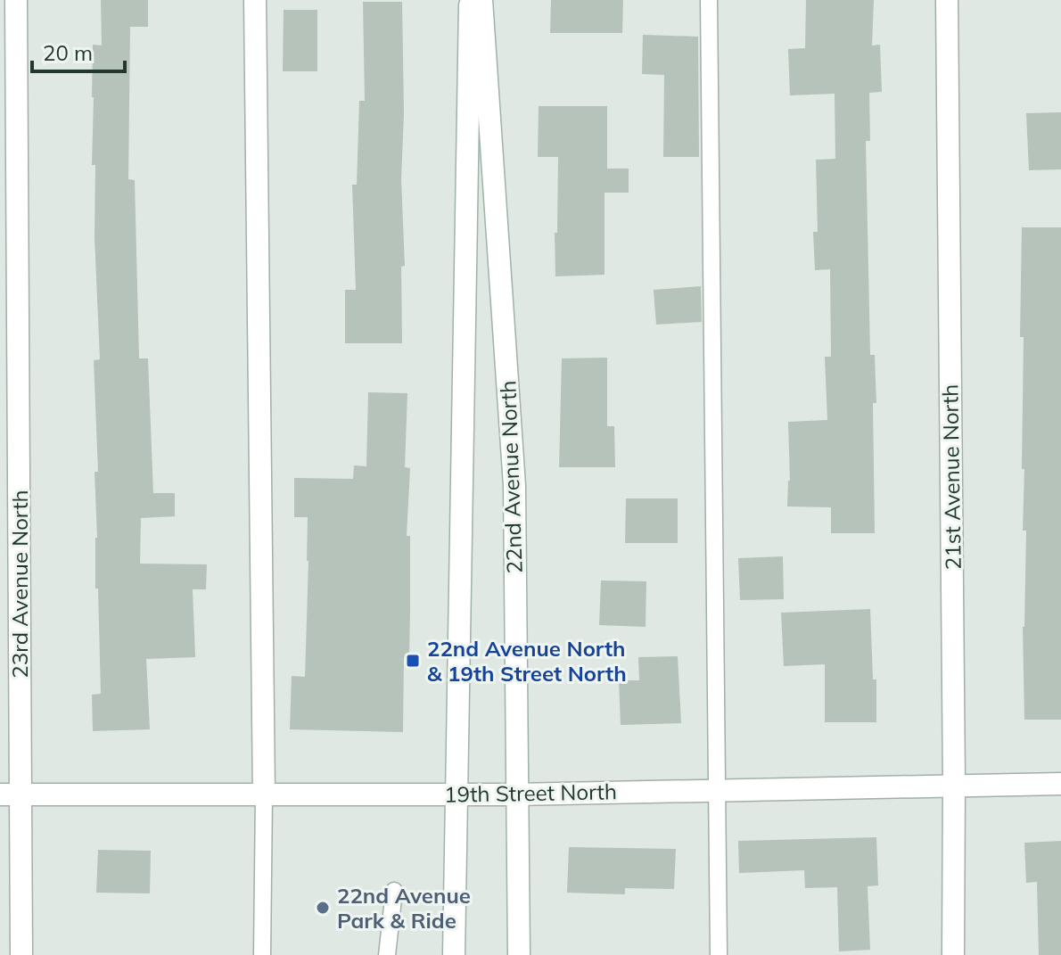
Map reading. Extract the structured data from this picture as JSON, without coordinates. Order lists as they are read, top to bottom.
{
  "streets": {
    "street": [
      "22nd Avenue North",
      "21st Avenue North",
      "23rd Avenue North",
      "19th Street North"
    ]
  },
  "crossings": [
    ["22nd Avenue North", "19th Street North"],
    ["21st Avenue North", "19th Street North"],
    ["23rd Avenue North", "19th Street North"]
  ],
  "places": {
    "transit": ["22nd Avenue North & 19th Street North"],
    "other": ["22nd Avenue Park & Ride"]
  },
  "scale_bar": "20 m"
}
